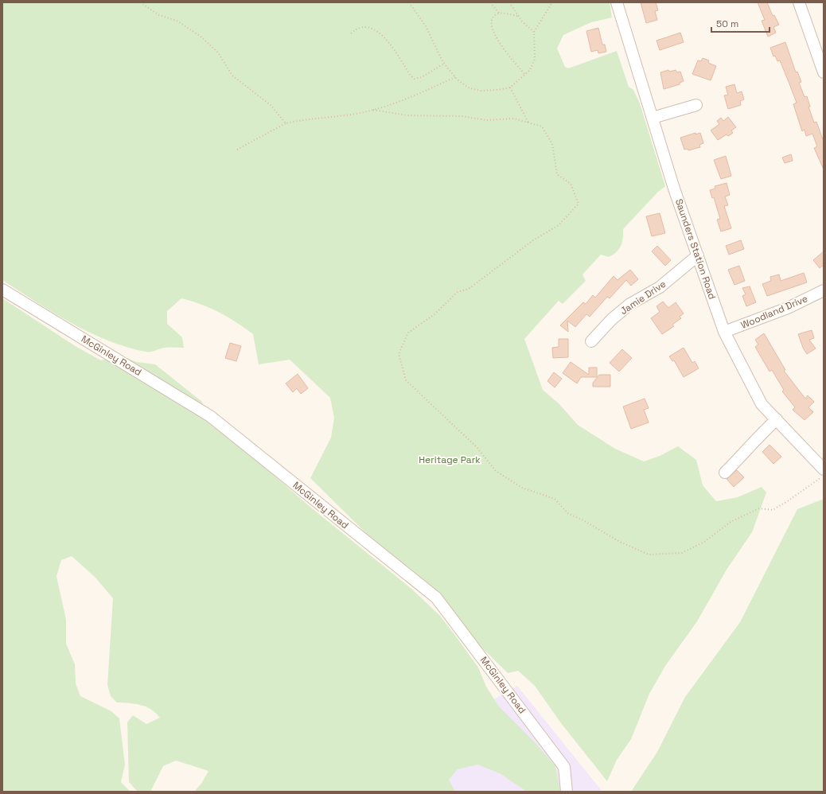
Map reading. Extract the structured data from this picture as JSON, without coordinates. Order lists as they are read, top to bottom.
{
  "streets": {
    "street": [
      "Saunders Station Road",
      "Jamie Drive",
      "Woodland Drive",
      "McGinley Road"
    ]
  },
  "crossings": [
    ["Saunders Station Road", "Jamie Drive"],
    ["Saunders Station Road", "Woodland Drive"]
  ],
  "parks": ["Heritage Park"],
  "scale_bar": "50 m"
}
